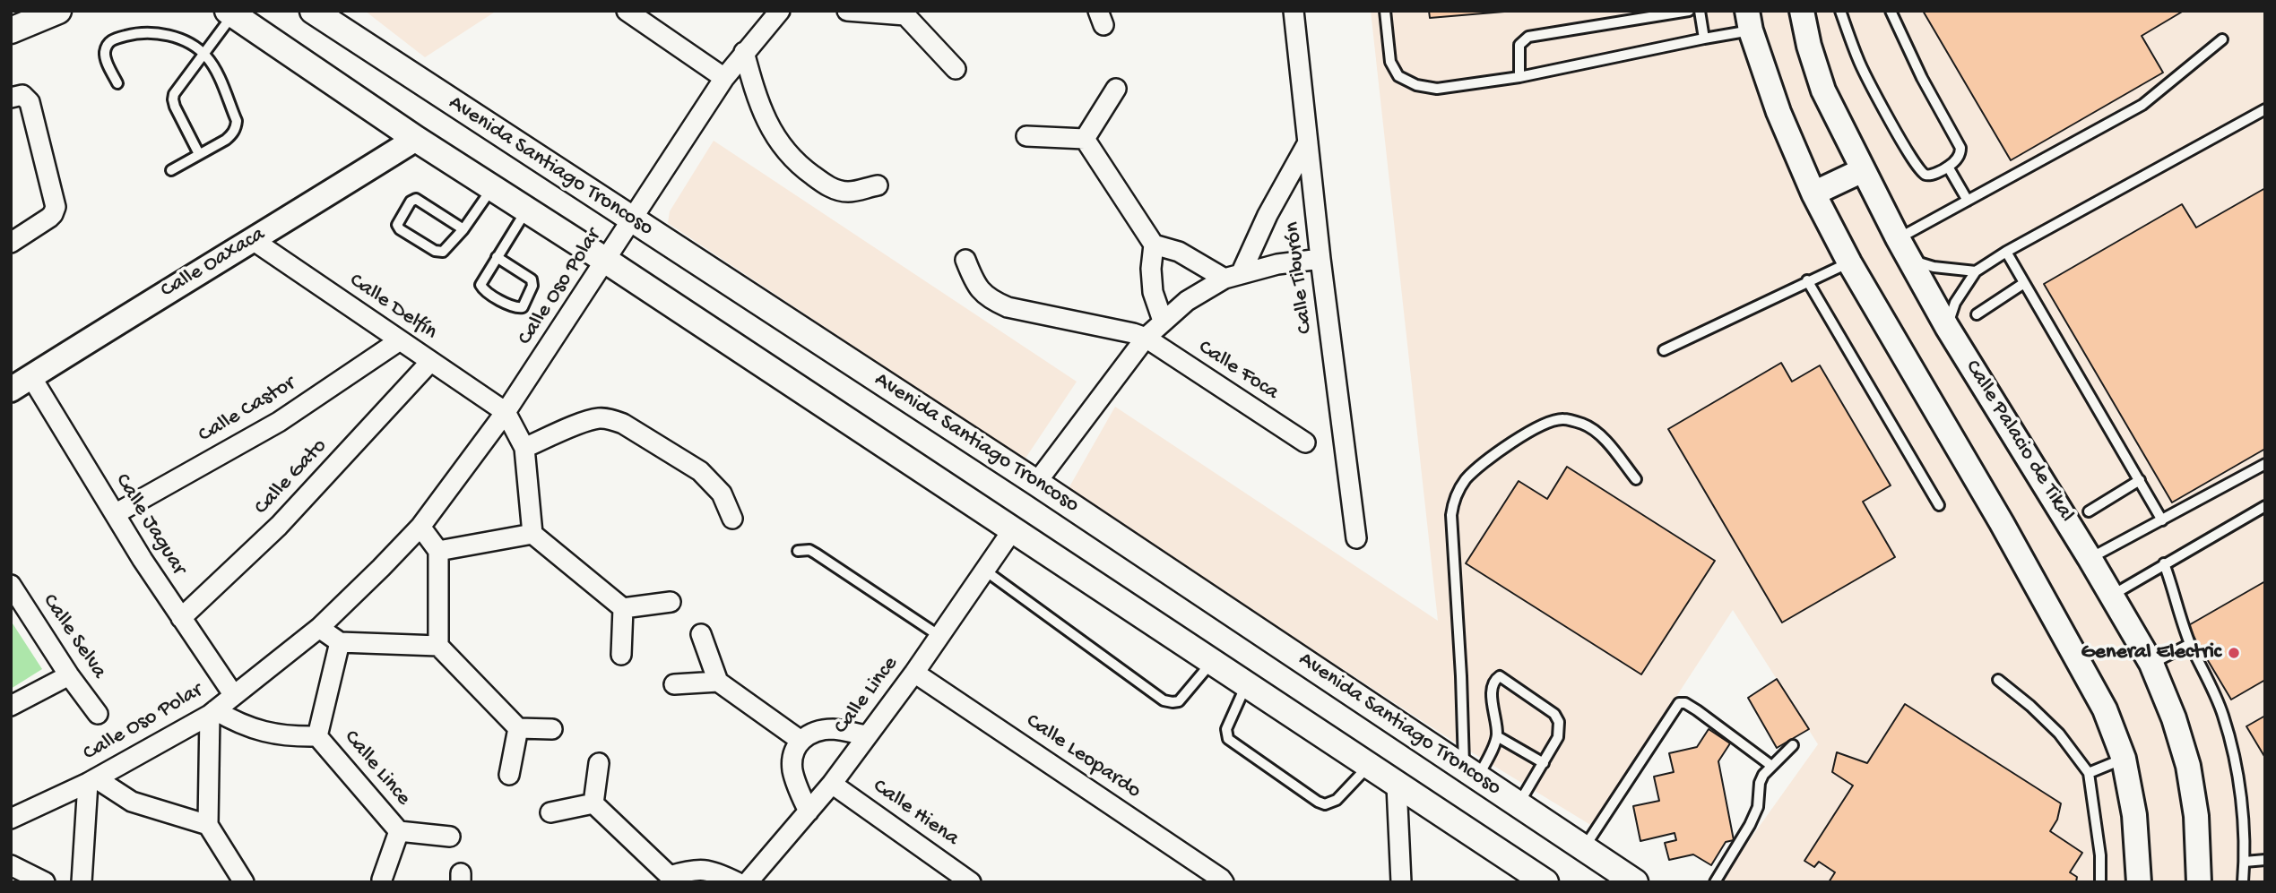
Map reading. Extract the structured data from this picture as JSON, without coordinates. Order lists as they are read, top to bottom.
{
  "streets": {
    "main road": ["Avenida Santiago Troncoso"],
    "street": [
      "Calle Oaxaca",
      "Calle Tiburón",
      "Calle Oso Polar",
      "Calle Delfín",
      "Calle Foca",
      "Calle Castor",
      "Calle Palacio de Tikal",
      "Calle Gato",
      "Calle Jaguar",
      "Calle Selva",
      "Calle Lince",
      "Calle Leopardo",
      "Calle Hiena"
    ]
  },
  "crossings": [
    ["Avenida Santiago Troncoso", "Calle Oso Polar"],
    ["Calle Oaxaca", "Calle Delfín"],
    ["Calle Oaxaca", "Calle Jaguar"],
    ["Calle Oso Polar", "Calle Delfín"],
    ["Calle Oso Polar", "Calle Jaguar"],
    ["Calle Oso Polar", "Calle Lince"],
    ["Calle Delfín", "Calle Castor"],
    ["Calle Delfín", "Calle Gato"],
    ["Calle Castor", "Calle Jaguar"],
    ["Calle Gato", "Calle Jaguar"],
    ["Calle Lince", "Calle Leopardo"],
    ["Calle Lince", "Calle Hiena"]
  ],
  "places": ["General Electric"]
}
